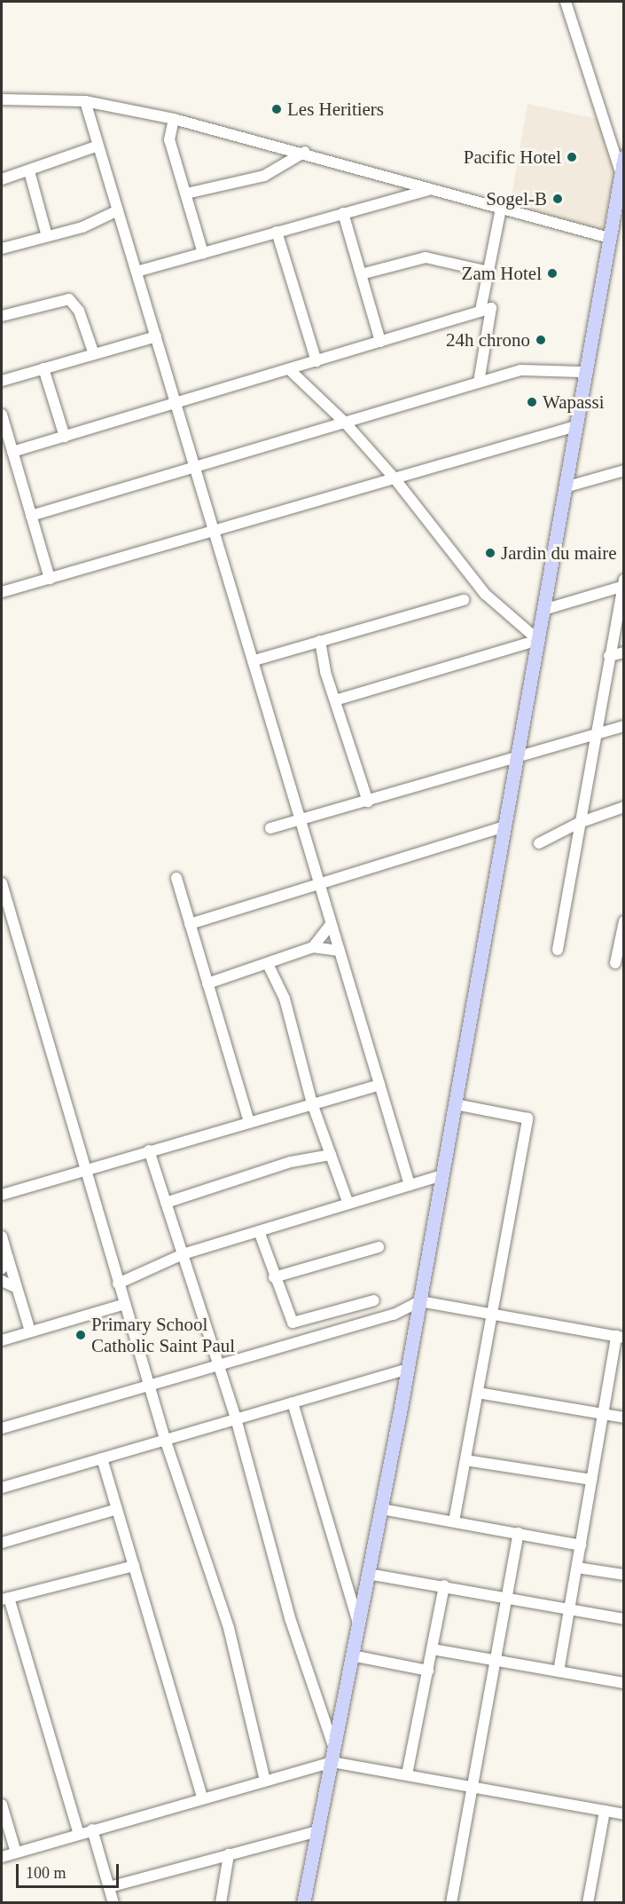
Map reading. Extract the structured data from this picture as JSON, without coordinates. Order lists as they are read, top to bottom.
{
  "places": [
    "Les Heritiers",
    "Pacific Hotel",
    "Sogel-B",
    "Zam Hotel",
    "24h chrono",
    "Wapassi",
    "Jardin du maire",
    "Primary School Catholic Saint Paul"
  ],
  "scale_bar": "100 m"
}
